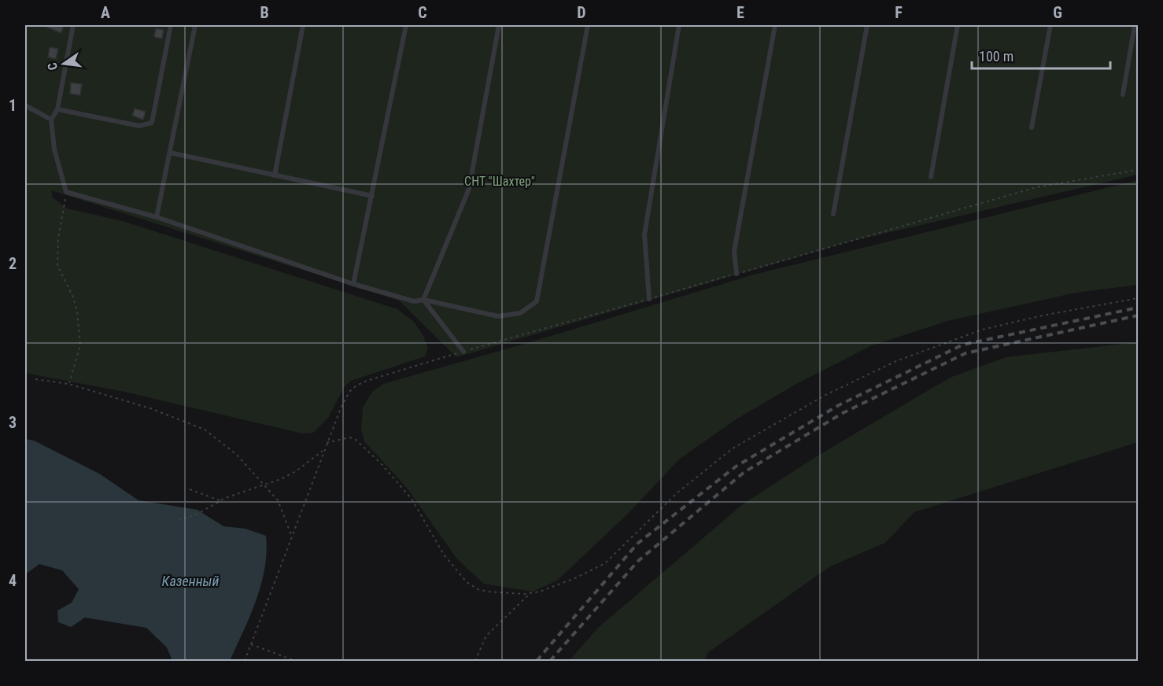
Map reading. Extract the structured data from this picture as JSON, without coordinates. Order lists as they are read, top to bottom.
{
  "water": ["Казенный"],
  "parks": ["СНТ \"Шахтер\""],
  "scale_bar": "100 m",
  "north": "left",
  "grid": {
    "columns": [
      "A",
      "B",
      "C",
      "D",
      "E",
      "F",
      "G"
    ],
    "rows": [
      "1",
      "2",
      "3",
      "4"
    ]
  }
}
